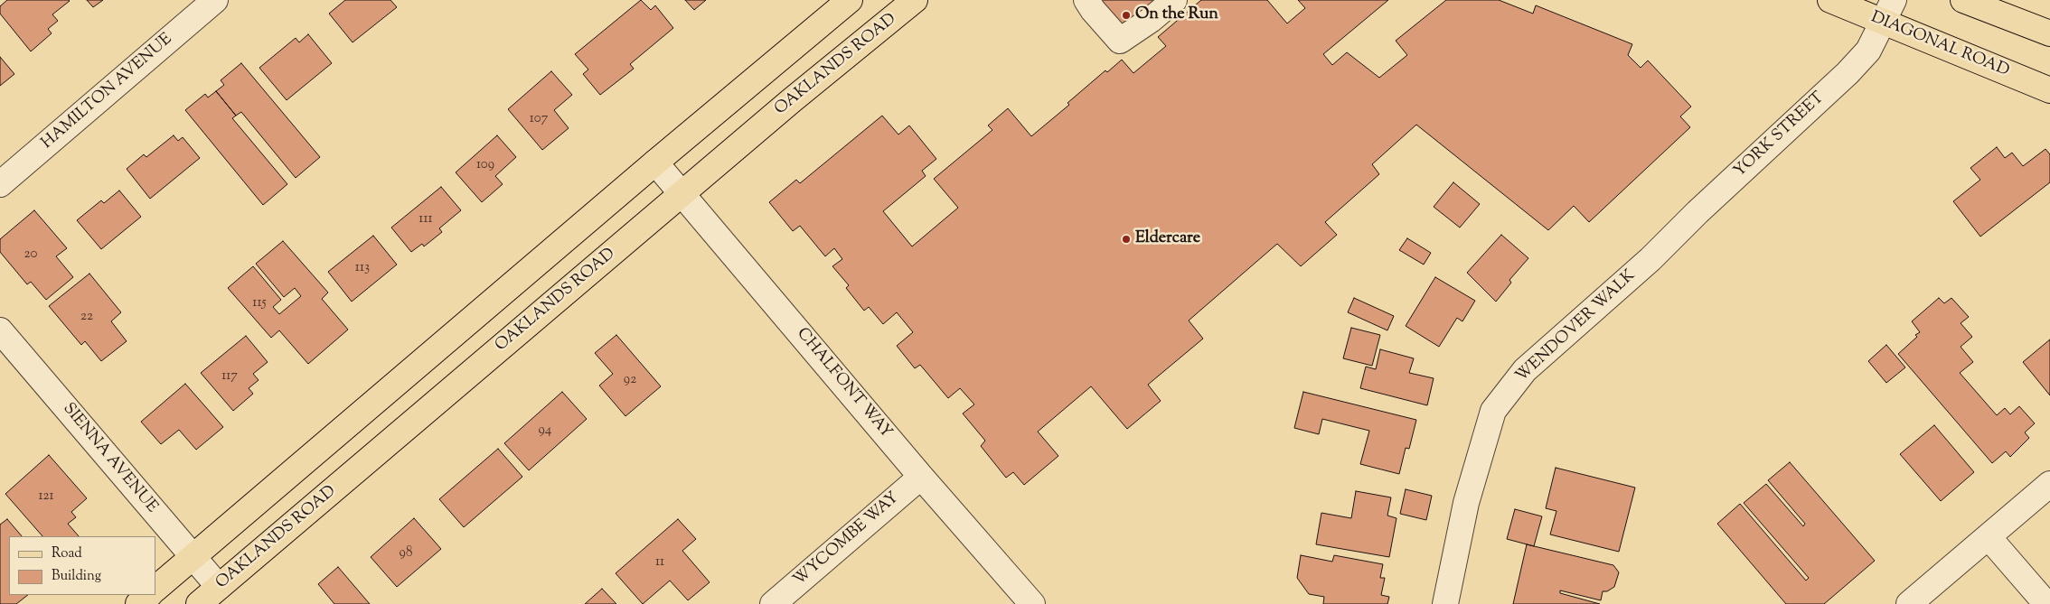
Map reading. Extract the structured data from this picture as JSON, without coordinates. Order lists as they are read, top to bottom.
{
  "streets": {
    "main road": ["DIAGONAL ROAD", "OAKLANDS ROAD"],
    "street": [
      "HAMILTON AVENUE",
      "YORK STREET",
      "WENDOVER WALK",
      "CHALFONT WAY",
      "SIENNA AVENUE",
      "WYCOMBE WAY"
    ]
  },
  "crossings": [
    ["DIAGONAL ROAD", "YORK STREET"],
    ["OAKLANDS ROAD", "CHALFONT WAY"],
    ["OAKLANDS ROAD", "SIENNA AVENUE"],
    ["YORK STREET", "WENDOVER WALK"],
    ["CHALFONT WAY", "WYCOMBE WAY"]
  ],
  "places": ["On the Run", "Eldercare"],
  "house_numbers": [
    "107",
    "109",
    "111",
    "20",
    "113",
    "115",
    "22",
    "117",
    "92",
    "94",
    "121",
    "98",
    "11"
  ],
  "legend": ["Road", "Building"]
}
